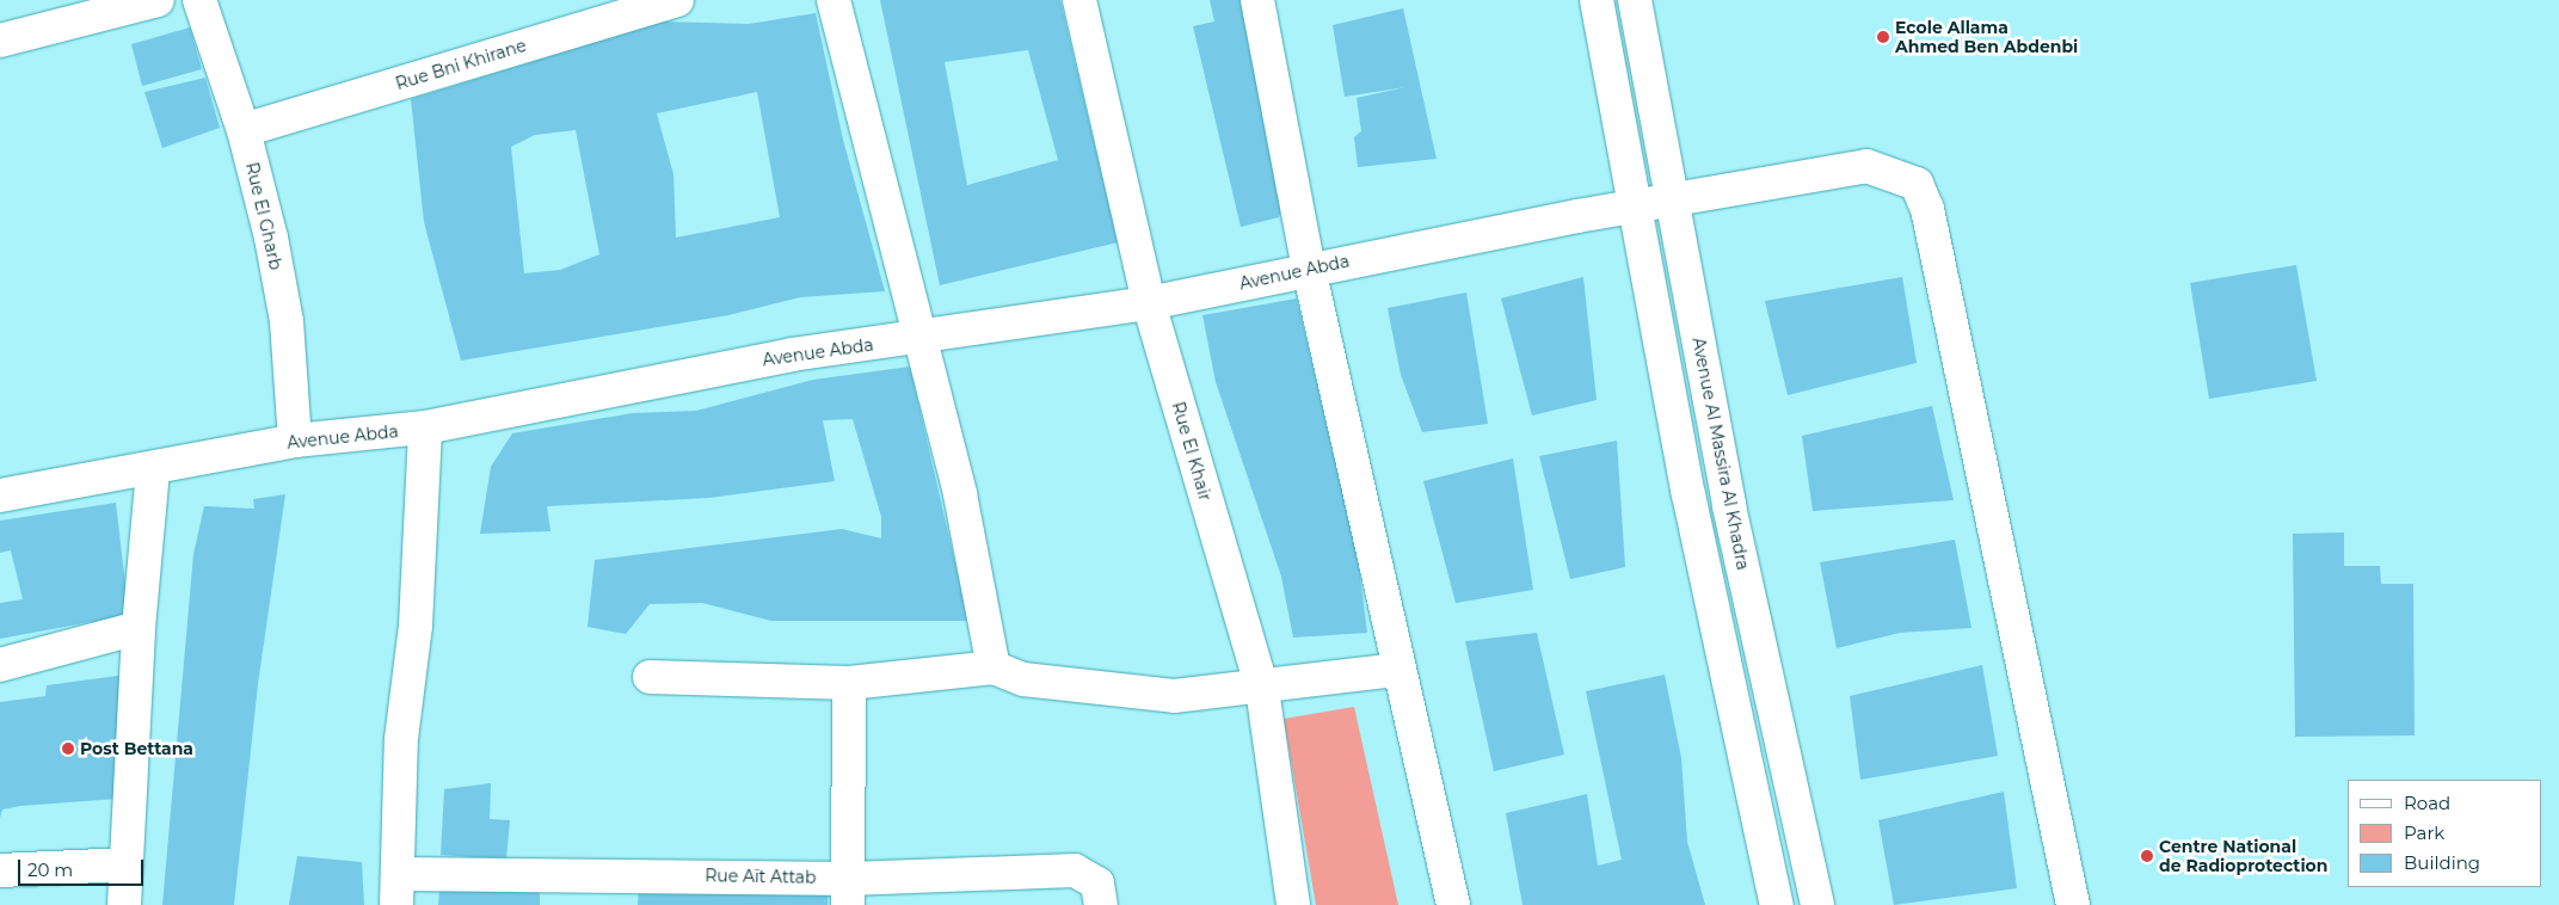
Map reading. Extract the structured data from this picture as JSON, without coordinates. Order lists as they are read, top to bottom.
{
  "streets": {
    "street": [
      "Rue Bni Khirane",
      "Rue El Gharb",
      "Avenue Abda",
      "Rue El Khair",
      "Avenue Al Massira Al Khadra",
      "Rue Aït Attab"
    ]
  },
  "crossings": [
    ["Rue Bni Khirane", "Rue El Gharb"],
    ["Rue El Gharb", "Avenue Abda"],
    ["Avenue Abda", "Rue El Khair"],
    ["Avenue Abda", "Avenue Al Massira Al Khadra"]
  ],
  "places": ["Ecole Allama Ahmed Ben Abdenbi", "Post Bettana", "Centre National de Radioprotection"],
  "legend": ["Road", "Park", "Building"],
  "scale_bar": "20 m"
}
